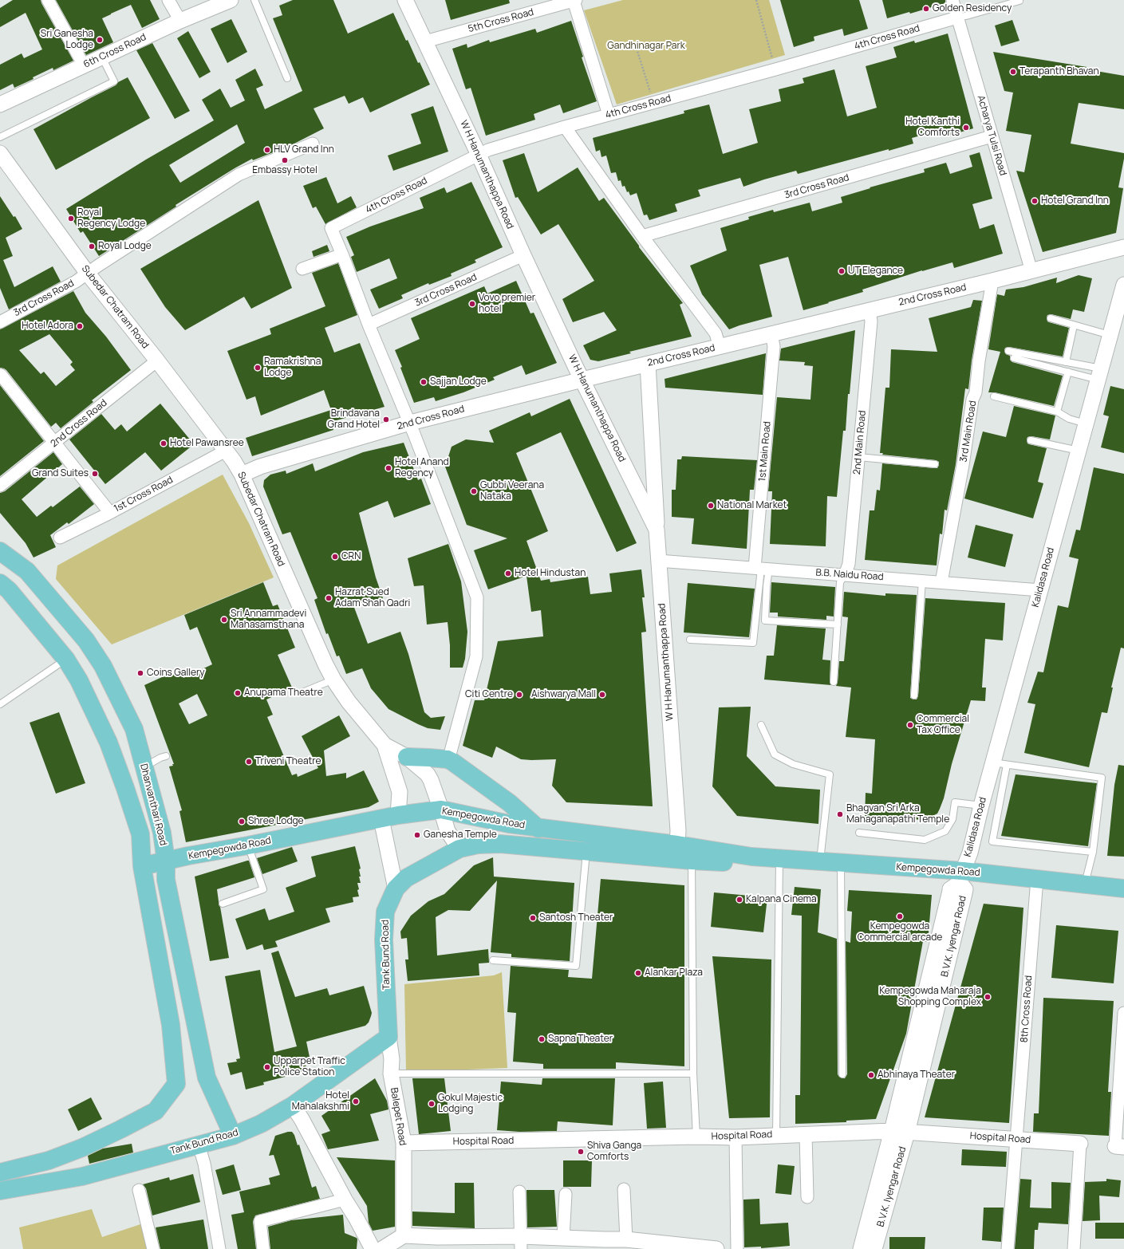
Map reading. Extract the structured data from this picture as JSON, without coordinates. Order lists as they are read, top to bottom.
{
  "streets": {
    "main road": ["Dhanvanthari Road", "Kempegowda Road", "Tank Bund Road"],
    "street": [
      "5th Cross Road",
      "4th Cross Road",
      "6th Cross Road",
      "Acharya Tulsi Road",
      "W H Hanumanthappa Road",
      "3rd Cross Road",
      "2nd Cross Road",
      "Subedar Chatram Road",
      "3rd Main Road",
      "2nd Main Road",
      "1st Main Road",
      "1st Cross Road",
      "B.B. Naidu Road",
      "Kalidasa Road",
      "B.V.K. Iyengar Road",
      "8th Cross Road",
      "Balepet Road",
      "Hospital Road"
    ]
  },
  "crossings": [
    ["5th Cross Road", "W H Hanumanthappa Road"],
    ["4th Cross Road", "Acharya Tulsi Road"],
    ["4th Cross Road", "W H Hanumanthappa Road"],
    ["Acharya Tulsi Road", "3rd Cross Road"],
    ["Acharya Tulsi Road", "2nd Cross Road"],
    ["W H Hanumanthappa Road", "3rd Cross Road"],
    ["W H Hanumanthappa Road", "2nd Cross Road"],
    ["W H Hanumanthappa Road", "B.B. Naidu Road"],
    ["W H Hanumanthappa Road", "Kempegowda Road"],
    ["3rd Cross Road", "Subedar Chatram Road"],
    ["2nd Cross Road", "Subedar Chatram Road"],
    ["2nd Cross Road", "3rd Main Road"],
    ["2nd Cross Road", "2nd Main Road"],
    ["2nd Cross Road", "1st Main Road"],
    ["Subedar Chatram Road", "1st Cross Road"],
    ["Subedar Chatram Road", "Kempegowda Road"],
    ["Subedar Chatram Road", "Tank Bund Road"],
    ["3rd Main Road", "B.B. Naidu Road"],
    ["2nd Main Road", "B.B. Naidu Road"],
    ["1st Main Road", "B.B. Naidu Road"],
    ["B.B. Naidu Road", "Kalidasa Road"],
    ["Kalidasa Road", "Kempegowda Road"],
    ["Kalidasa Road", "B.V.K. Iyengar Road"],
    ["Dhanvanthari Road", "Kempegowda Road"],
    ["Dhanvanthari Road", "Tank Bund Road"],
    ["Kempegowda Road", "B.V.K. Iyengar Road"],
    ["Kempegowda Road", "Tank Bund Road"],
    ["Kempegowda Road", "8th Cross Road"],
    ["B.V.K. Iyengar Road", "Hospital Road"],
    ["Tank Bund Road", "Balepet Road"],
    ["8th Cross Road", "Hospital Road"],
    ["Balepet Road", "Hospital Road"]
  ],
  "parks": ["Gandhinagar Park"],
  "places": [
    "Golden Residency",
    "Sri Ganesha Lodge",
    "Terapanth Bhavan",
    "Hotel Kanthi Comforts",
    "HLV Grand Inn",
    "Embassy Hotel",
    "Hotel Grand Inn",
    "Royal Regency Lodge",
    "Royal Lodge",
    "UT Elegance",
    "Vovo premier hotel",
    "Hotel Adora",
    "Ramakrishna Lodge",
    "Sajjan Lodge",
    "Brindavana Grand Hotel",
    "Hotel Pawansree",
    "Hotel Anand Regency",
    "Grand Suites",
    "Gubbi Veerana Nataka",
    "National Market",
    "CRN",
    "Hotel Hindustan",
    "Hazrat Sued Adam Shah Qadri",
    "Sri Annammadevi Mahasamsthana",
    "Coins Gallery",
    "Anupama Theatre",
    "Citi Centre",
    "Aishwarya Mall",
    "Commercial Tax Office",
    "Triveni Theatre",
    "Bhagvan Sri Arka Mahaganapathi Temple",
    "Shree Lodge",
    "Ganesha Temple",
    "Kalpana Cinema",
    "Kempegowda Commercial arcade",
    "Santosh Theater",
    "Alankar Plaza",
    "Kempegowda Maharaja Shopping Complex",
    "Sapna Theater",
    "Upparpet Traffic Police Station",
    "Abhinaya Theater",
    "Hotel Mahalakshmi",
    "Gokul Majestic Lodging",
    "Shiva Ganga Comforts"
  ]
}
